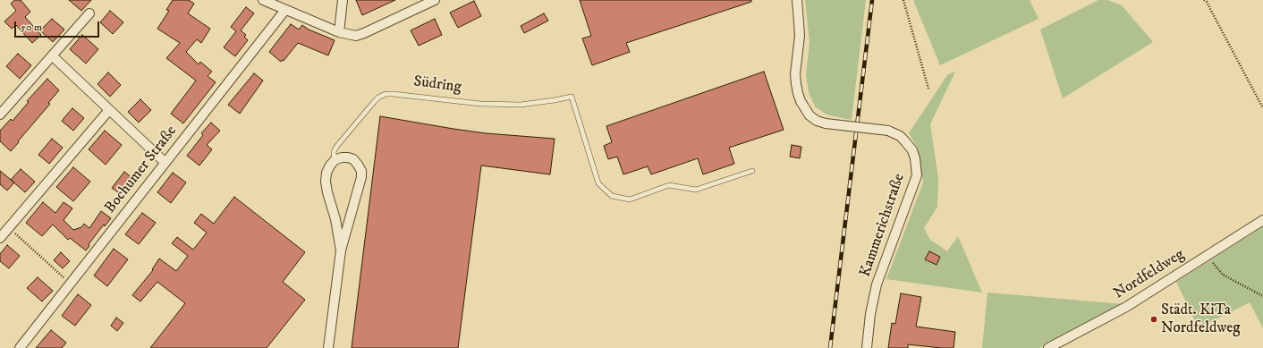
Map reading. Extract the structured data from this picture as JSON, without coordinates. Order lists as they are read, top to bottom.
{
  "streets": {
    "street": [
      "Südring",
      "Bochumer Straße",
      "Kammerichstraße",
      "Nordfeldweg"
    ]
  },
  "places": ["Städt. KiTa Nordfeldweg"],
  "scale_bar": "50 m"
}
